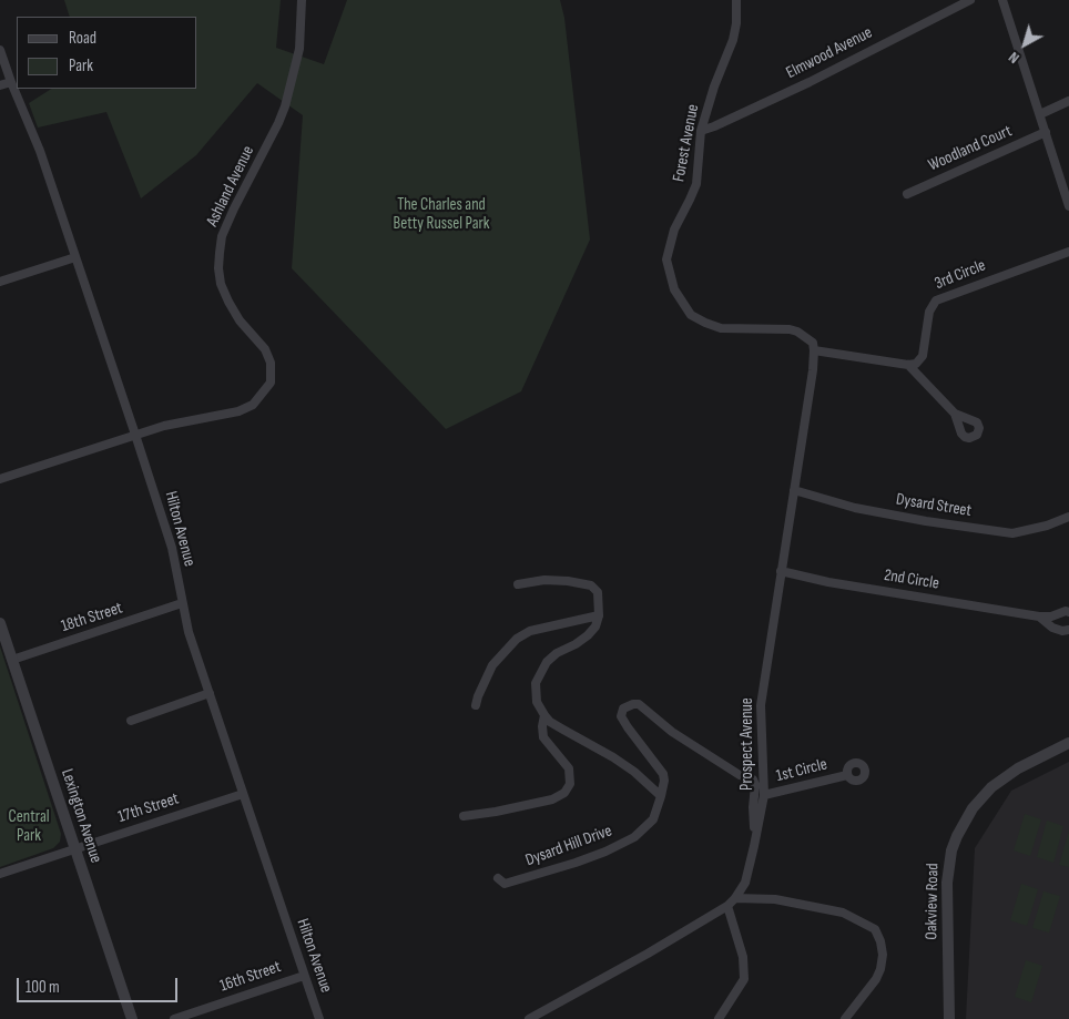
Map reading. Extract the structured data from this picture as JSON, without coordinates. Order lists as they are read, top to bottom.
{
  "streets": {
    "street": [
      "Elmwood Avenue",
      "Forest Avenue",
      "Woodland Court",
      "Ashland Avenue",
      "3rd Circle",
      "Dysard Street",
      "Hilton Avenue",
      "2nd Circle",
      "18th Street",
      "Prospect Avenue",
      "1st Circle",
      "17th Street",
      "Lexington Avenue",
      "Dysard Hill Drive",
      "Oakview Road",
      "16th Street"
    ]
  },
  "crossings": [
    ["Elmwood Avenue", "Forest Avenue"],
    ["Forest Avenue", "Prospect Avenue"],
    ["Ashland Avenue", "Hilton Avenue"],
    ["Dysard Street", "Prospect Avenue"],
    ["Hilton Avenue", "18th Street"],
    ["Hilton Avenue", "17th Street"],
    ["Hilton Avenue", "16th Street"],
    ["2nd Circle", "Prospect Avenue"],
    ["18th Street", "Lexington Avenue"],
    ["Prospect Avenue", "1st Circle"],
    ["Prospect Avenue", "Dysard Hill Drive"],
    ["17th Street", "Lexington Avenue"]
  ],
  "parks": ["The Charles and Betty Russel Park", "Central Park"],
  "legend": ["Road", "Park"],
  "scale_bar": "100 m",
  "north": "bottom left"
}
